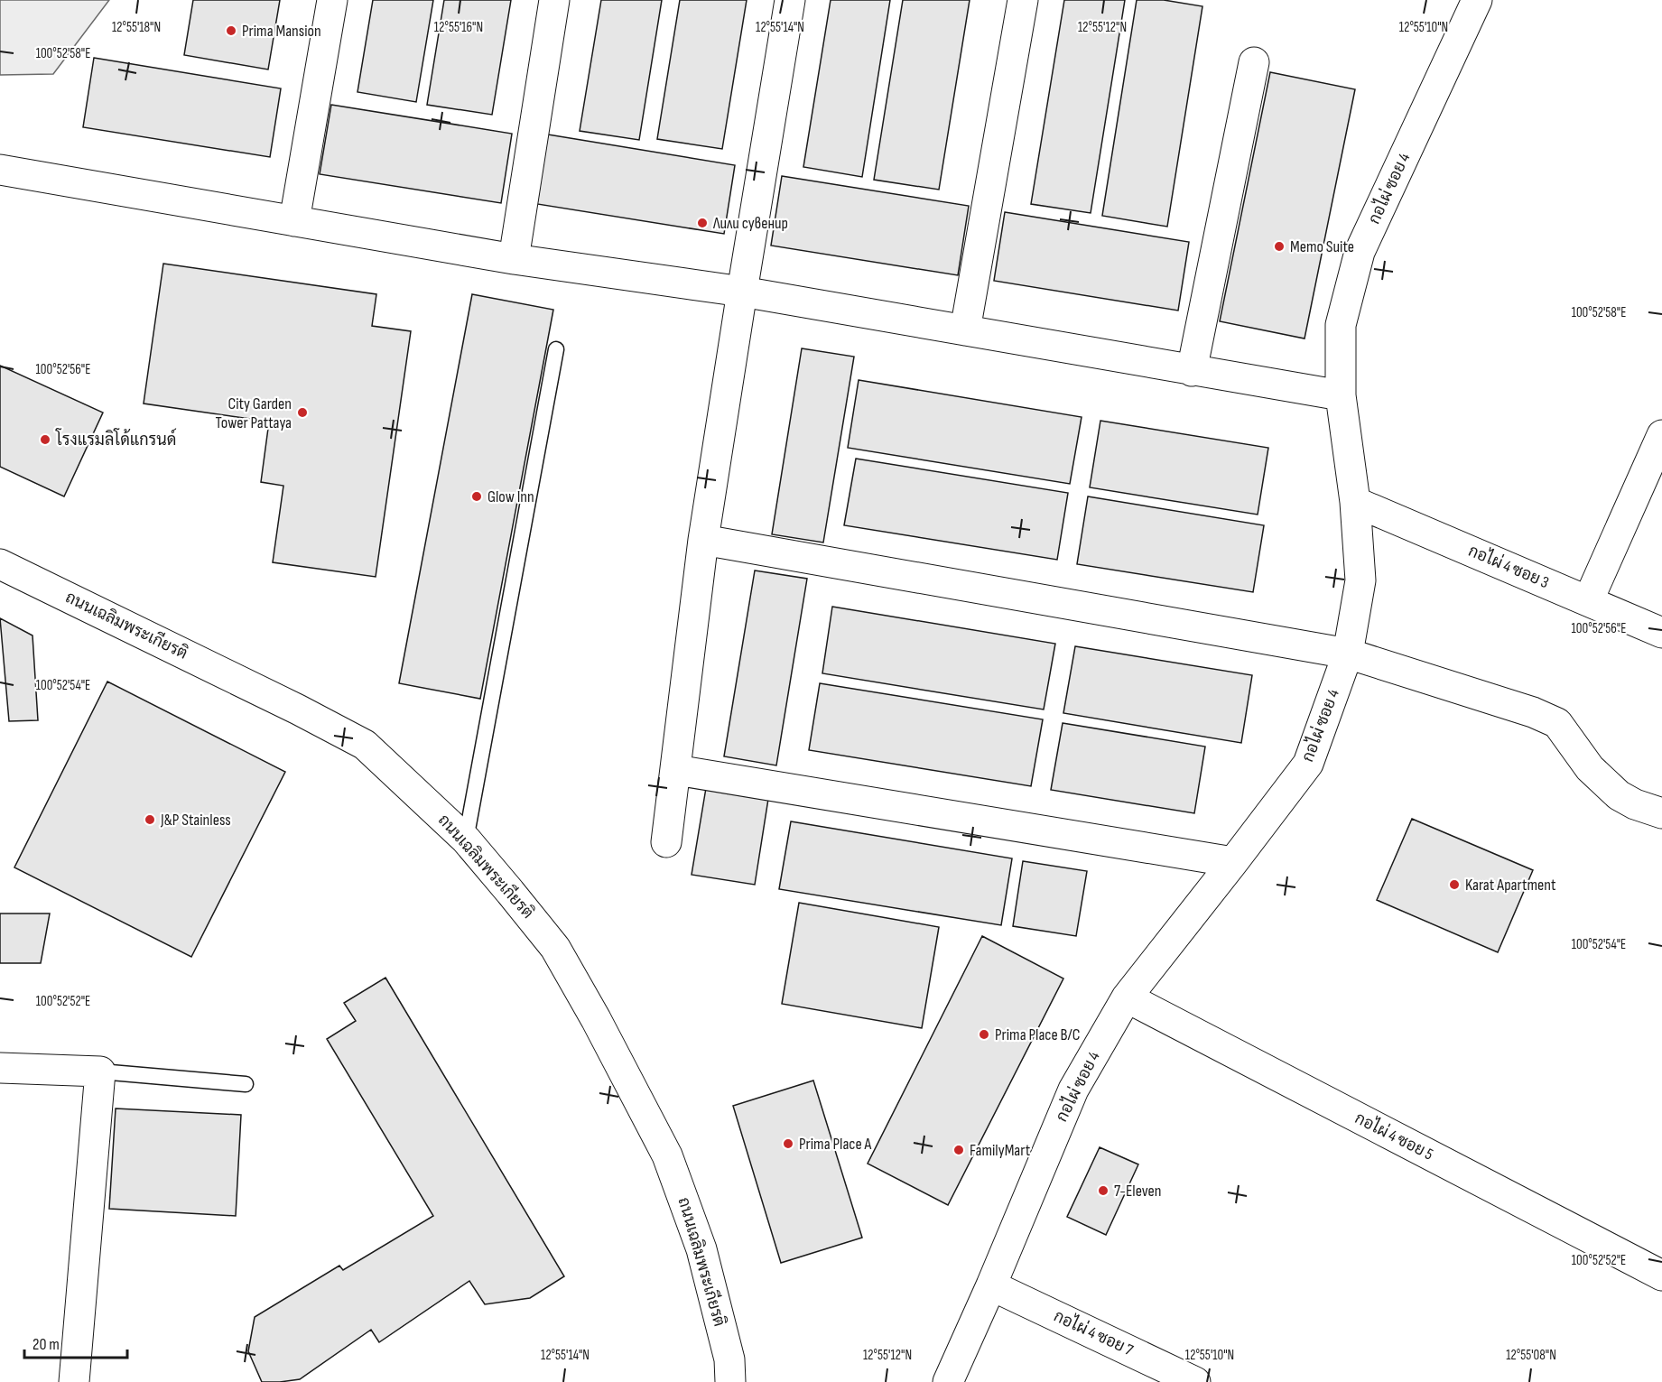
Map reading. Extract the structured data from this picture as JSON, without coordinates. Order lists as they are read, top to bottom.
{
  "streets": {
    "street": [
      "กอไผ่ ซอย 4",
      "กอไผ่ 4 ซอย 3",
      "ถนนเฉลิมพระเกียรติ",
      "กอไผ่ 4 ซอย 5",
      "กอไผ่ 4 ซอย 7"
    ]
  },
  "crossings": [
    ["กอไผ่ ซอย 4", "กอไผ่ 4 ซอย 3"],
    ["กอไผ่ ซอย 4", "กอไผ่ 4 ซอย 5"],
    ["กอไผ่ ซอย 4", "กอไผ่ 4 ซอย 7"]
  ],
  "places": [
    "Prima Mansion",
    "Лили сувенир",
    "Memo Suite",
    "City Garden Tower Pattaya",
    "โรงแรมลิโด้แกรนด์",
    "Glow Inn",
    "J&P Stainless",
    "Karat Apartment",
    "Prima Place B/C",
    "Prima Place A",
    "FamilyMart",
    "7-Eleven"
  ],
  "scale_bar": "20 m",
  "coordinates": [
    "12°55'18\"N",
    "12°55'16\"N",
    "12°55'14\"N",
    "12°55'12\"N",
    "12°55'10\"N",
    "100°52'58\"E",
    "100°52'56\"E",
    "100°52'54\"E",
    "100°52'52\"E",
    "12°55'08\"N"
  ]
}
